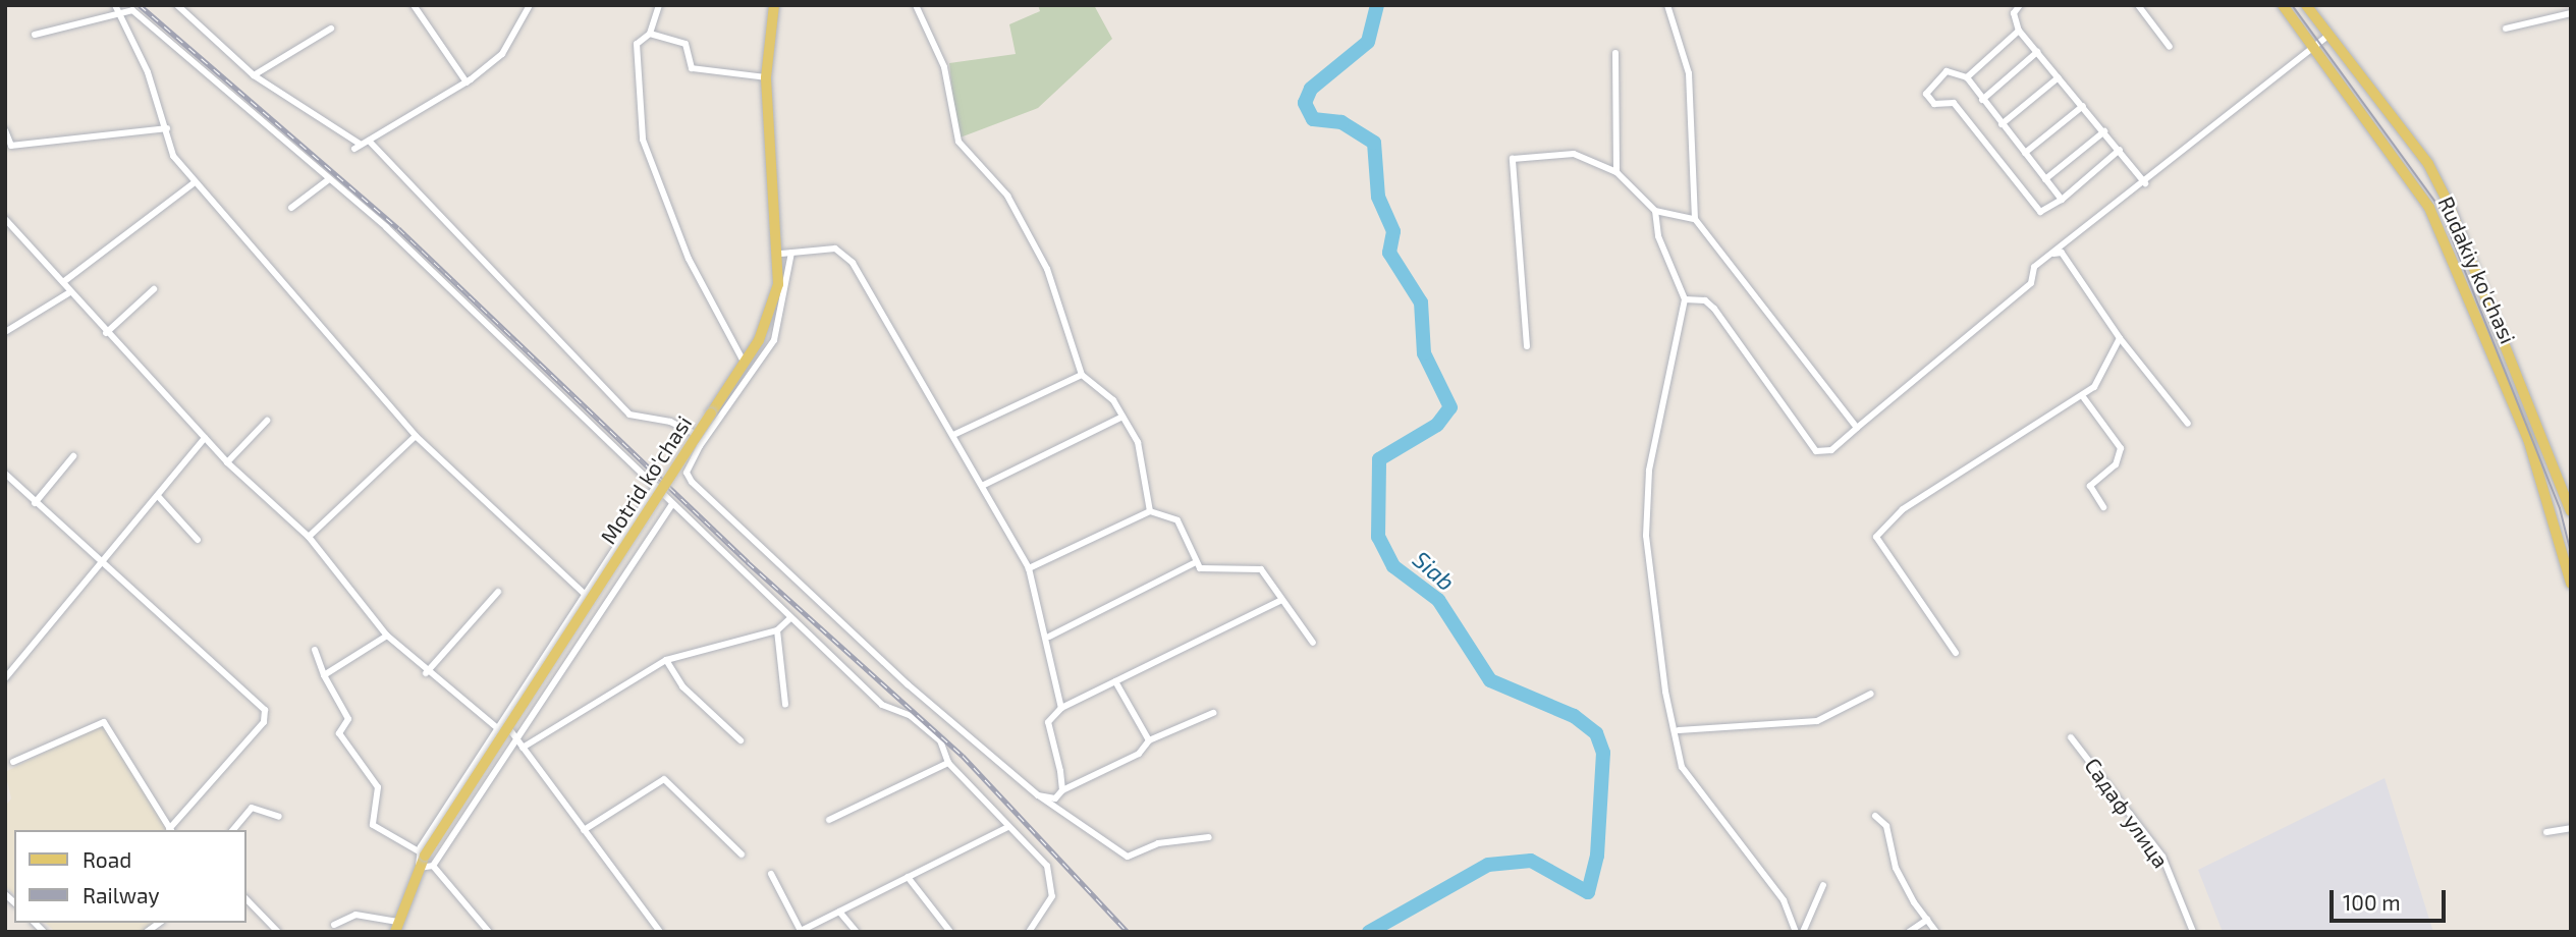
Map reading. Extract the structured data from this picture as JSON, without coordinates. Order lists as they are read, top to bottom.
{
  "streets": {
    "main road": ["Rudakiy ko'chasi", "Motrid ko'chasi"],
    "street": ["Садаф улица"]
  },
  "water": ["Siab"],
  "legend": ["Road", "Railway"],
  "scale_bar": "100 m"
}
